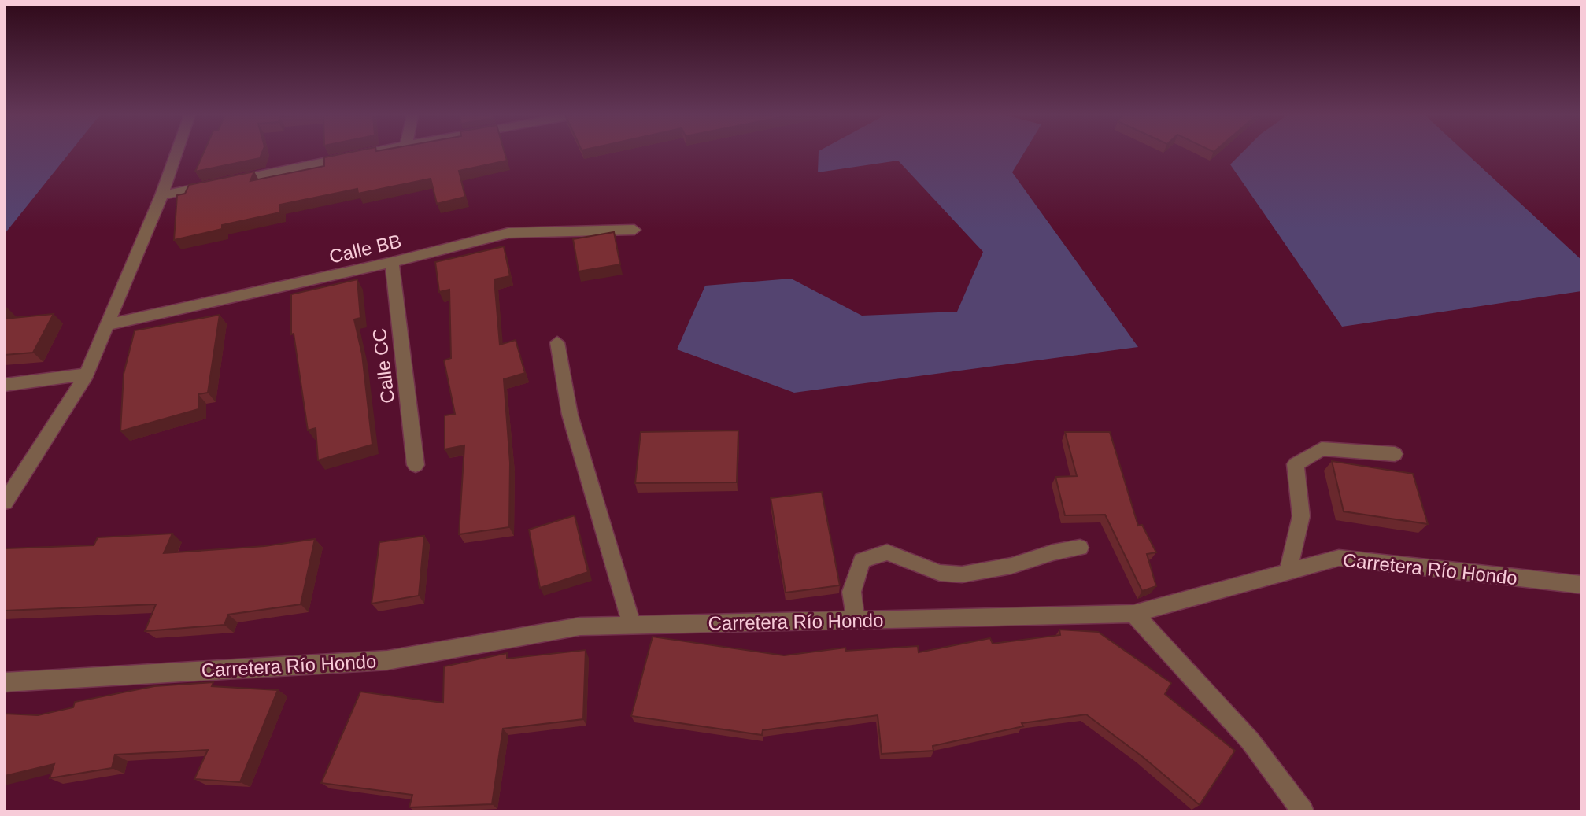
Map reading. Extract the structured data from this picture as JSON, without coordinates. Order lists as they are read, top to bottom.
{
  "streets": {
    "street": ["Calle BB", "Calle CC", "Carretera Río Hondo"]
  },
  "crossings": [
    ["Calle BB", "Calle CC"]
  ]
}
